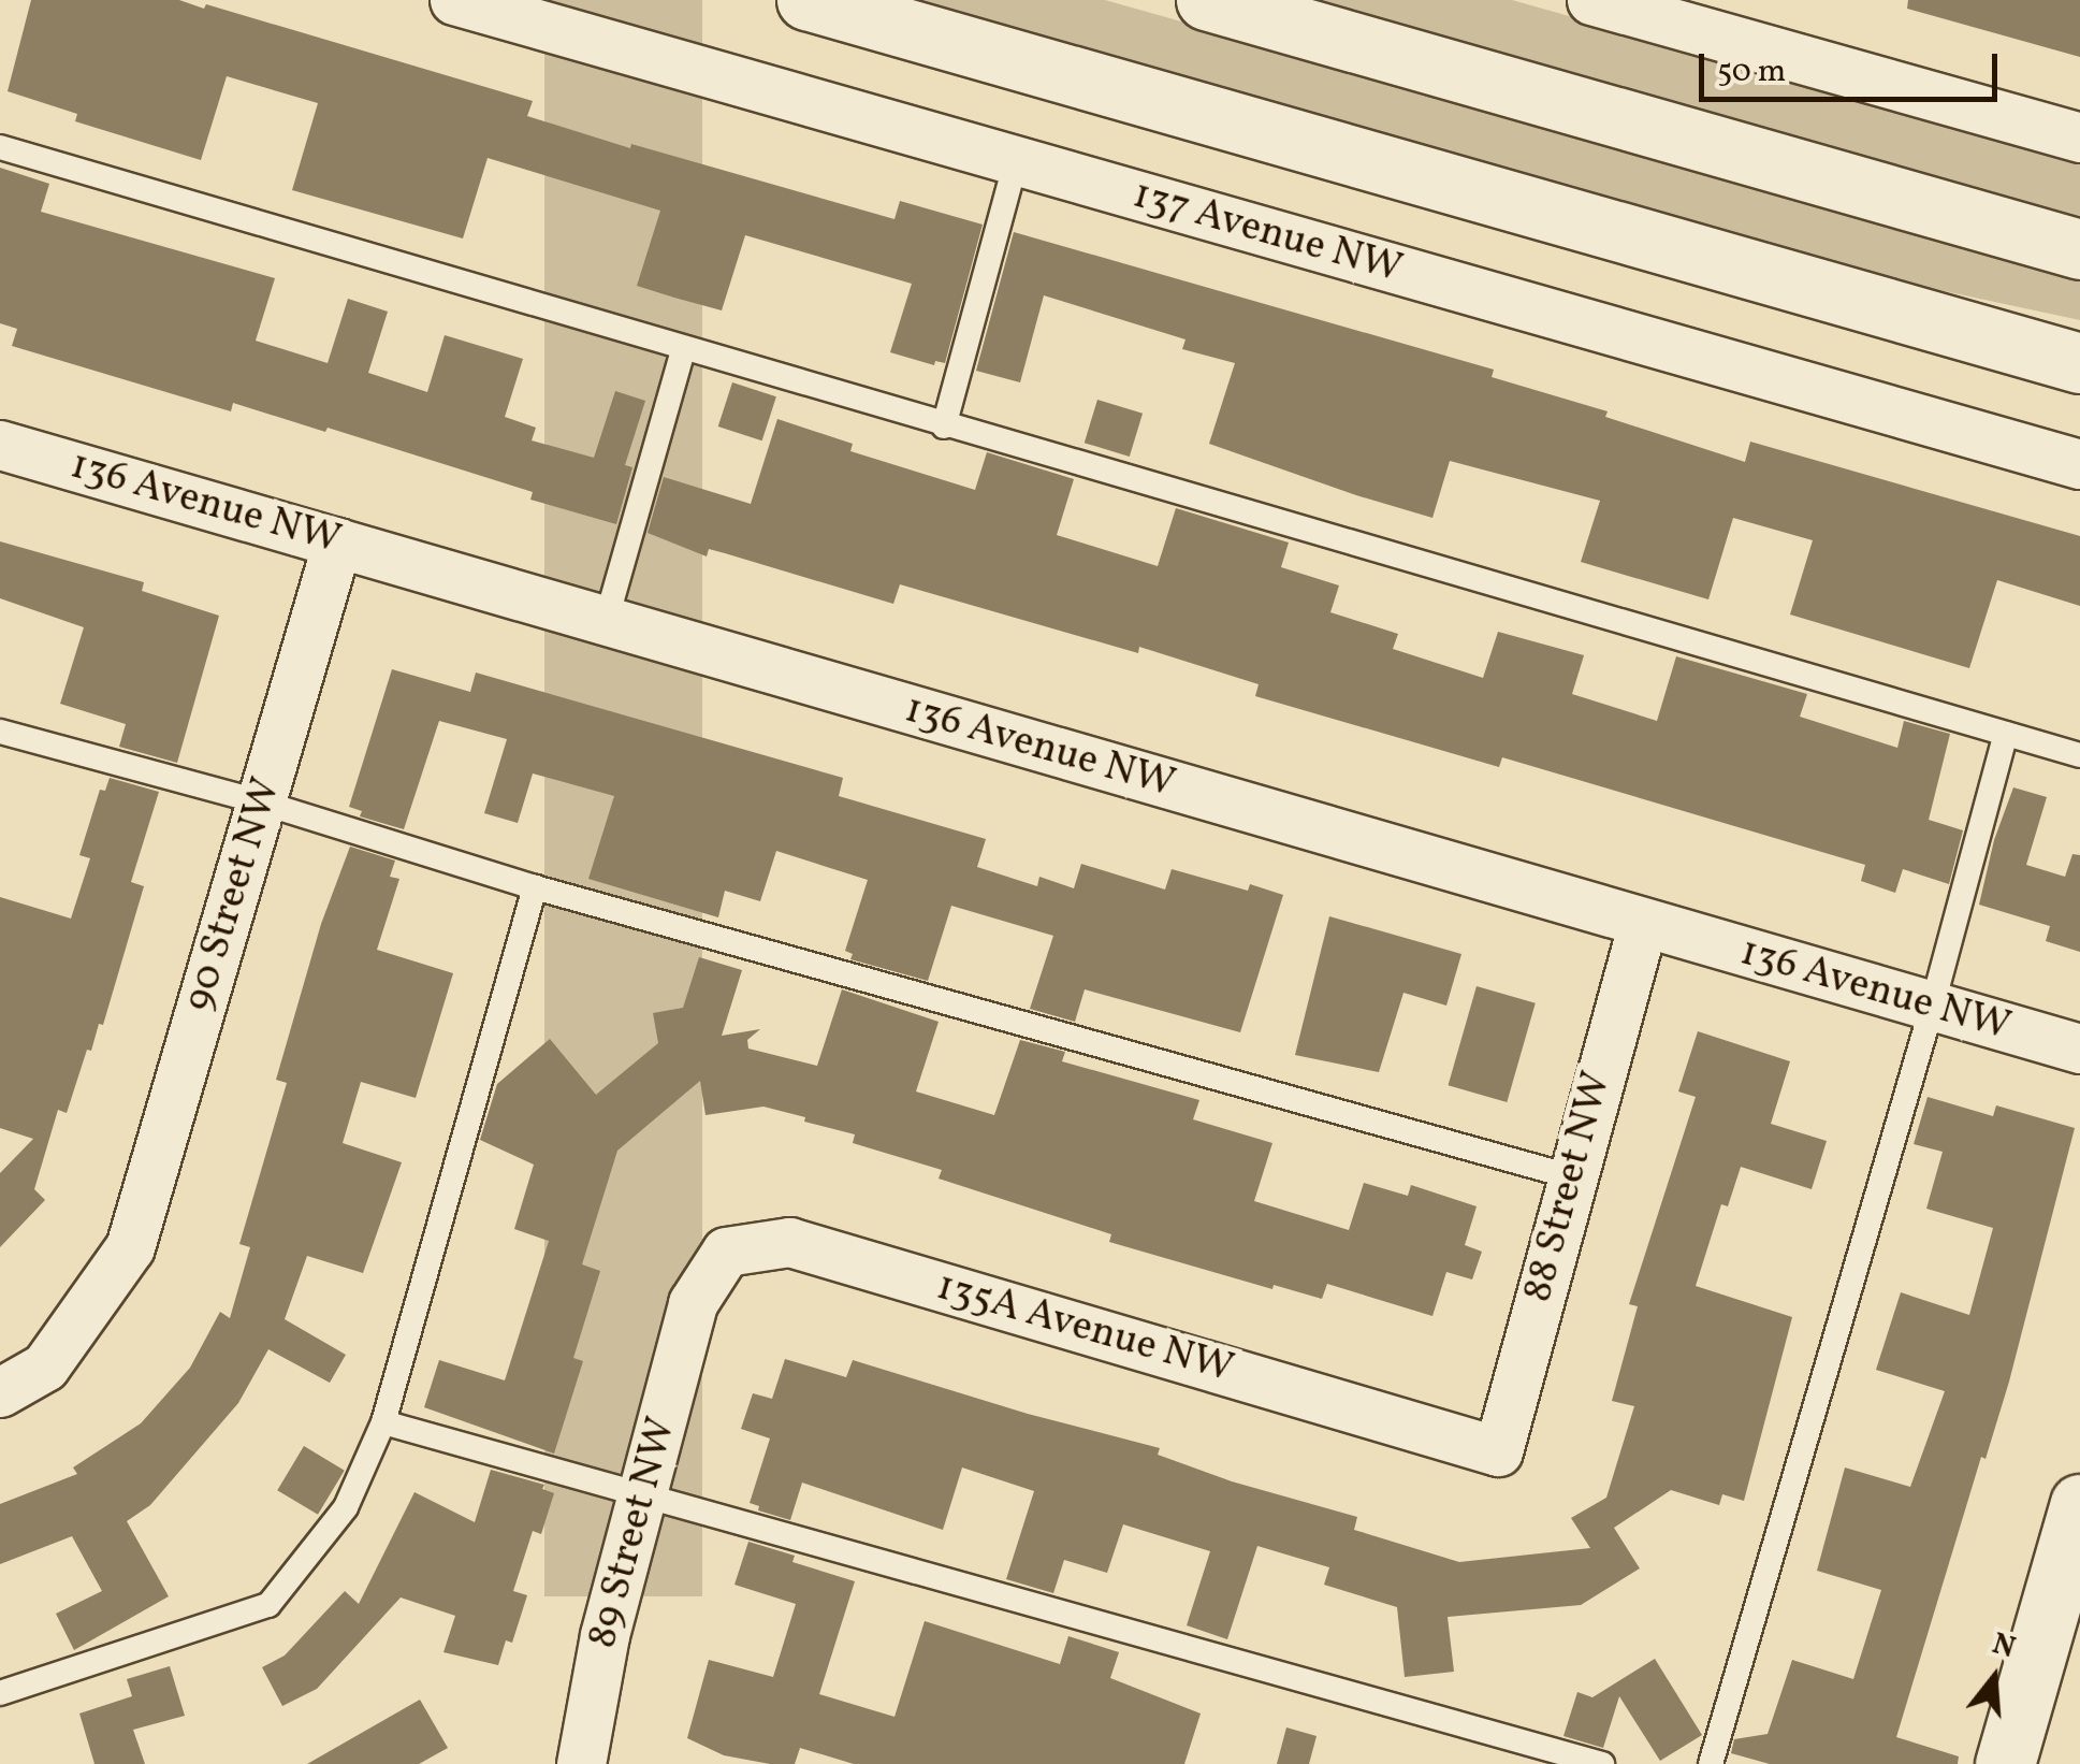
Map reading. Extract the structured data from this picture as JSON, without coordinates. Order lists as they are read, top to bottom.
{
  "streets": {
    "street": [
      "137 Avenue NW",
      "136 Avenue NW",
      "90 Street NW",
      "88 Street NW",
      "135A Avenue NW",
      "89 Street NW"
    ]
  },
  "crossings": [
    ["136 Avenue NW", "90 Street NW"],
    ["136 Avenue NW", "88 Street NW"],
    ["88 Street NW", "135A Avenue NW"],
    ["135A Avenue NW", "89 Street NW"]
  ],
  "scale_bar": "50 m",
  "north": "top"
}
